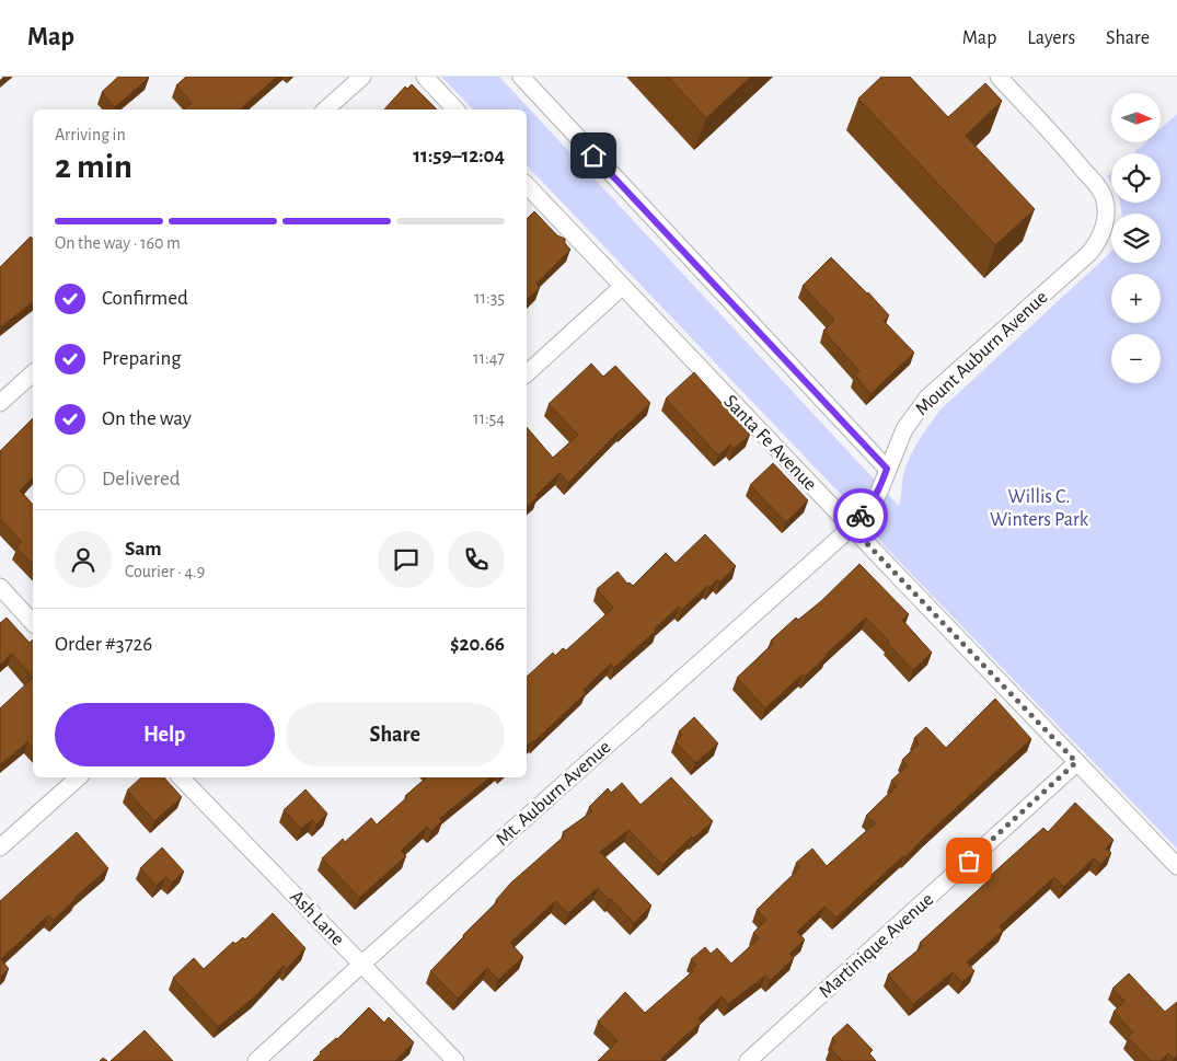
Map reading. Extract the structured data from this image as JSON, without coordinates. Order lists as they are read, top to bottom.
{
  "streets": {
    "street": [
      "Mount Auburn Avenue",
      "Santa Fe Avenue",
      "Mt. Auburn Avenue",
      "Ash Lane",
      "Martinique Avenue"
    ]
  },
  "crossings": [
    ["Mount Auburn Avenue", "Santa Fe Avenue"],
    ["Mount Auburn Avenue", "Mt. Auburn Avenue"],
    ["Santa Fe Avenue", "Mt. Auburn Avenue"],
    ["Santa Fe Avenue", "Martinique Avenue"],
    ["Mt. Auburn Avenue", "Ash Lane"]
  ],
  "parks": ["Willis C. Winters Park"],
  "north": "right",
  "page": {
    "header": "Map",
    "nav": ["Map", "Layers", "Share"],
    "map_buttons": ["+", "−"],
    "heading": ["2 min", "Arriving in", "11:59–12:04"],
    "panel": [
      "Sam",
      "Courier · 4.9",
      "Order #3726",
      "$20.66"
    ],
    "bar": "On the way · 160 m",
    "list": [
      ["Confirmed", "11:35"],
      ["Preparing", "11:47"],
      ["On the way", "11:54"],
      "Delivered"
    ],
    "buttons": ["Help", "Share"]
  }
}
